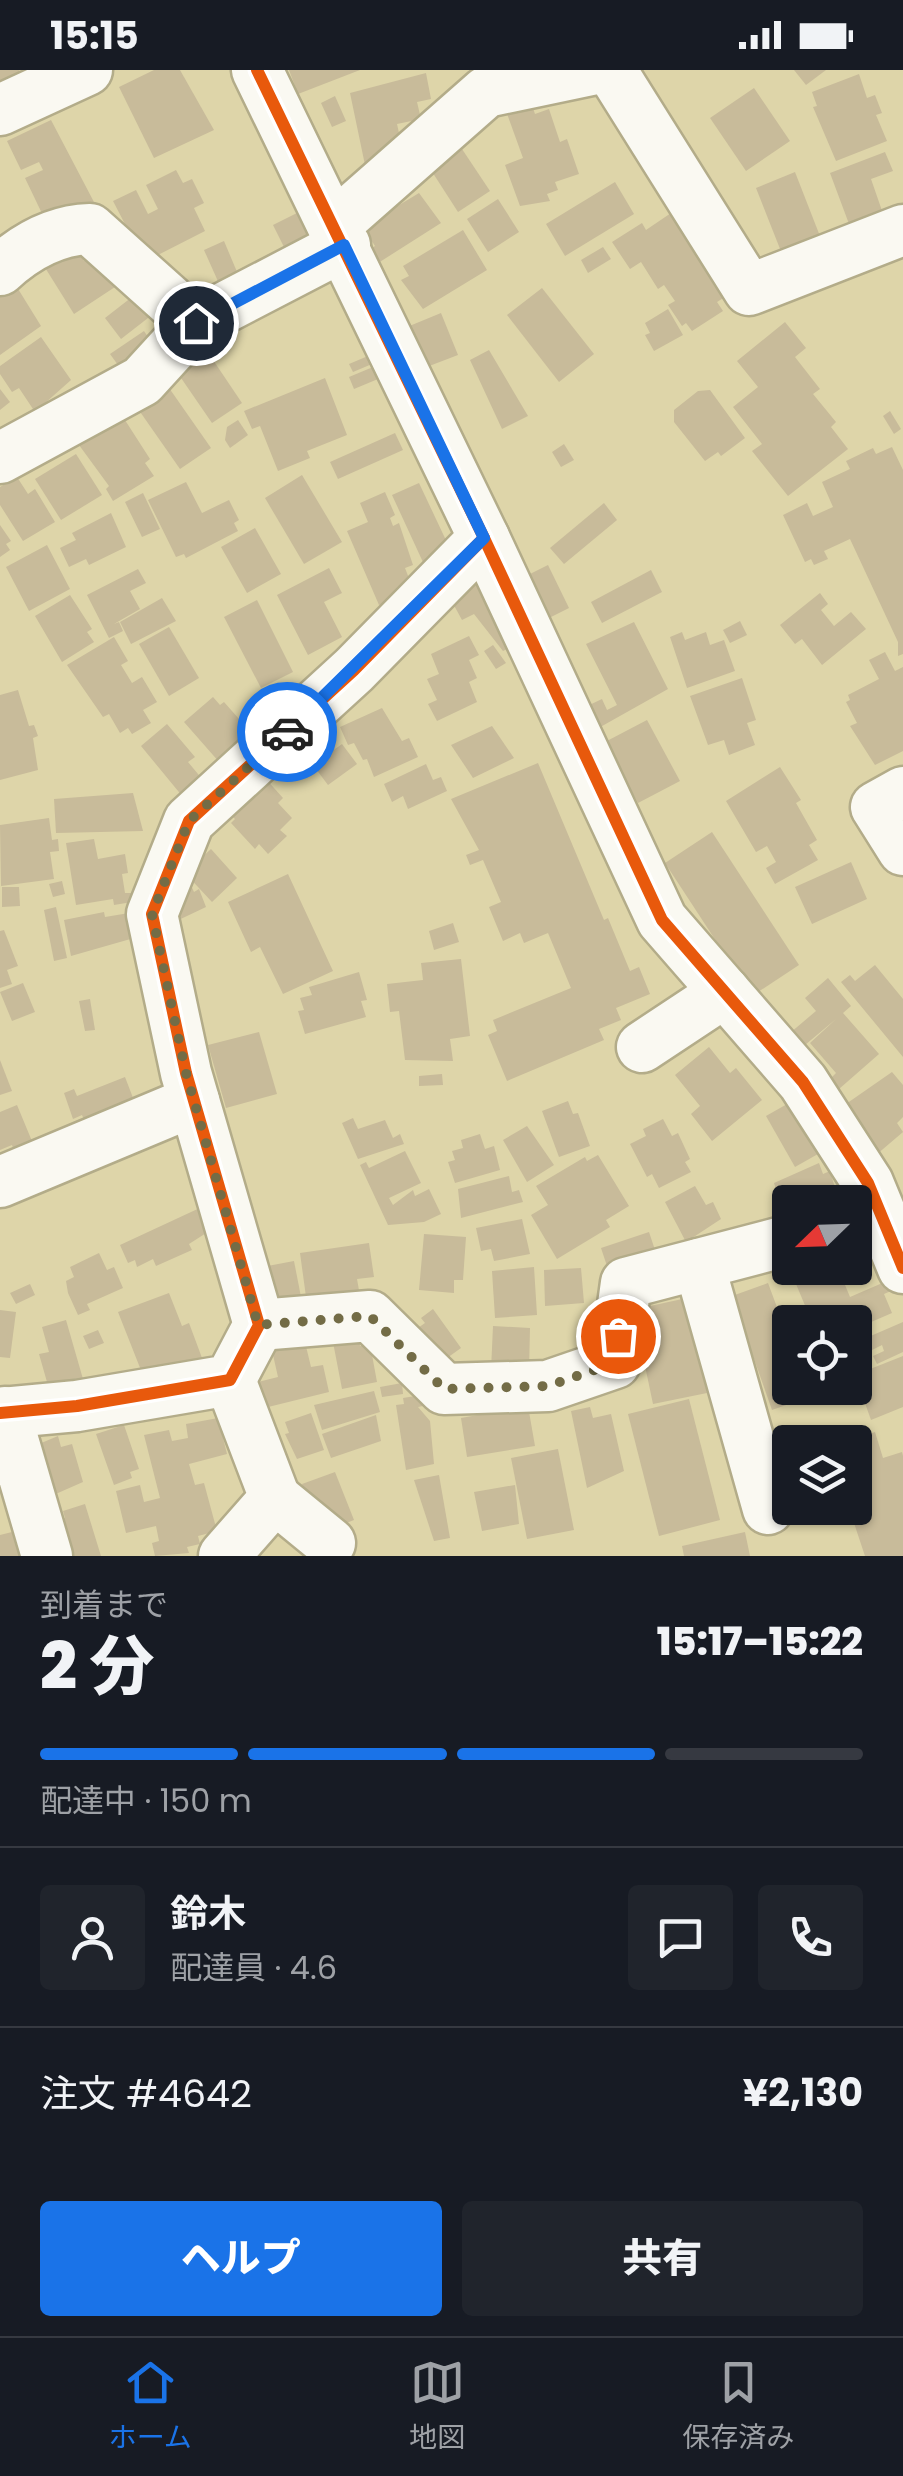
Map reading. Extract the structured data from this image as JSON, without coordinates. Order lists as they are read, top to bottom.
{
  "north": "bottom left",
  "page": {
    "status": "15:15",
    "heading": ["2 分", "到着まで", "15:17–15:22"],
    "panel": [
      "鈴木",
      "配達員 · 4.6",
      "注文 #4642",
      "¥2,130"
    ],
    "bar": "配達中 · 150 m",
    "buttons": ["ヘルプ", "共有"],
    "tabs": ["ホーム", "地図", "保存済み"]
  }
}
